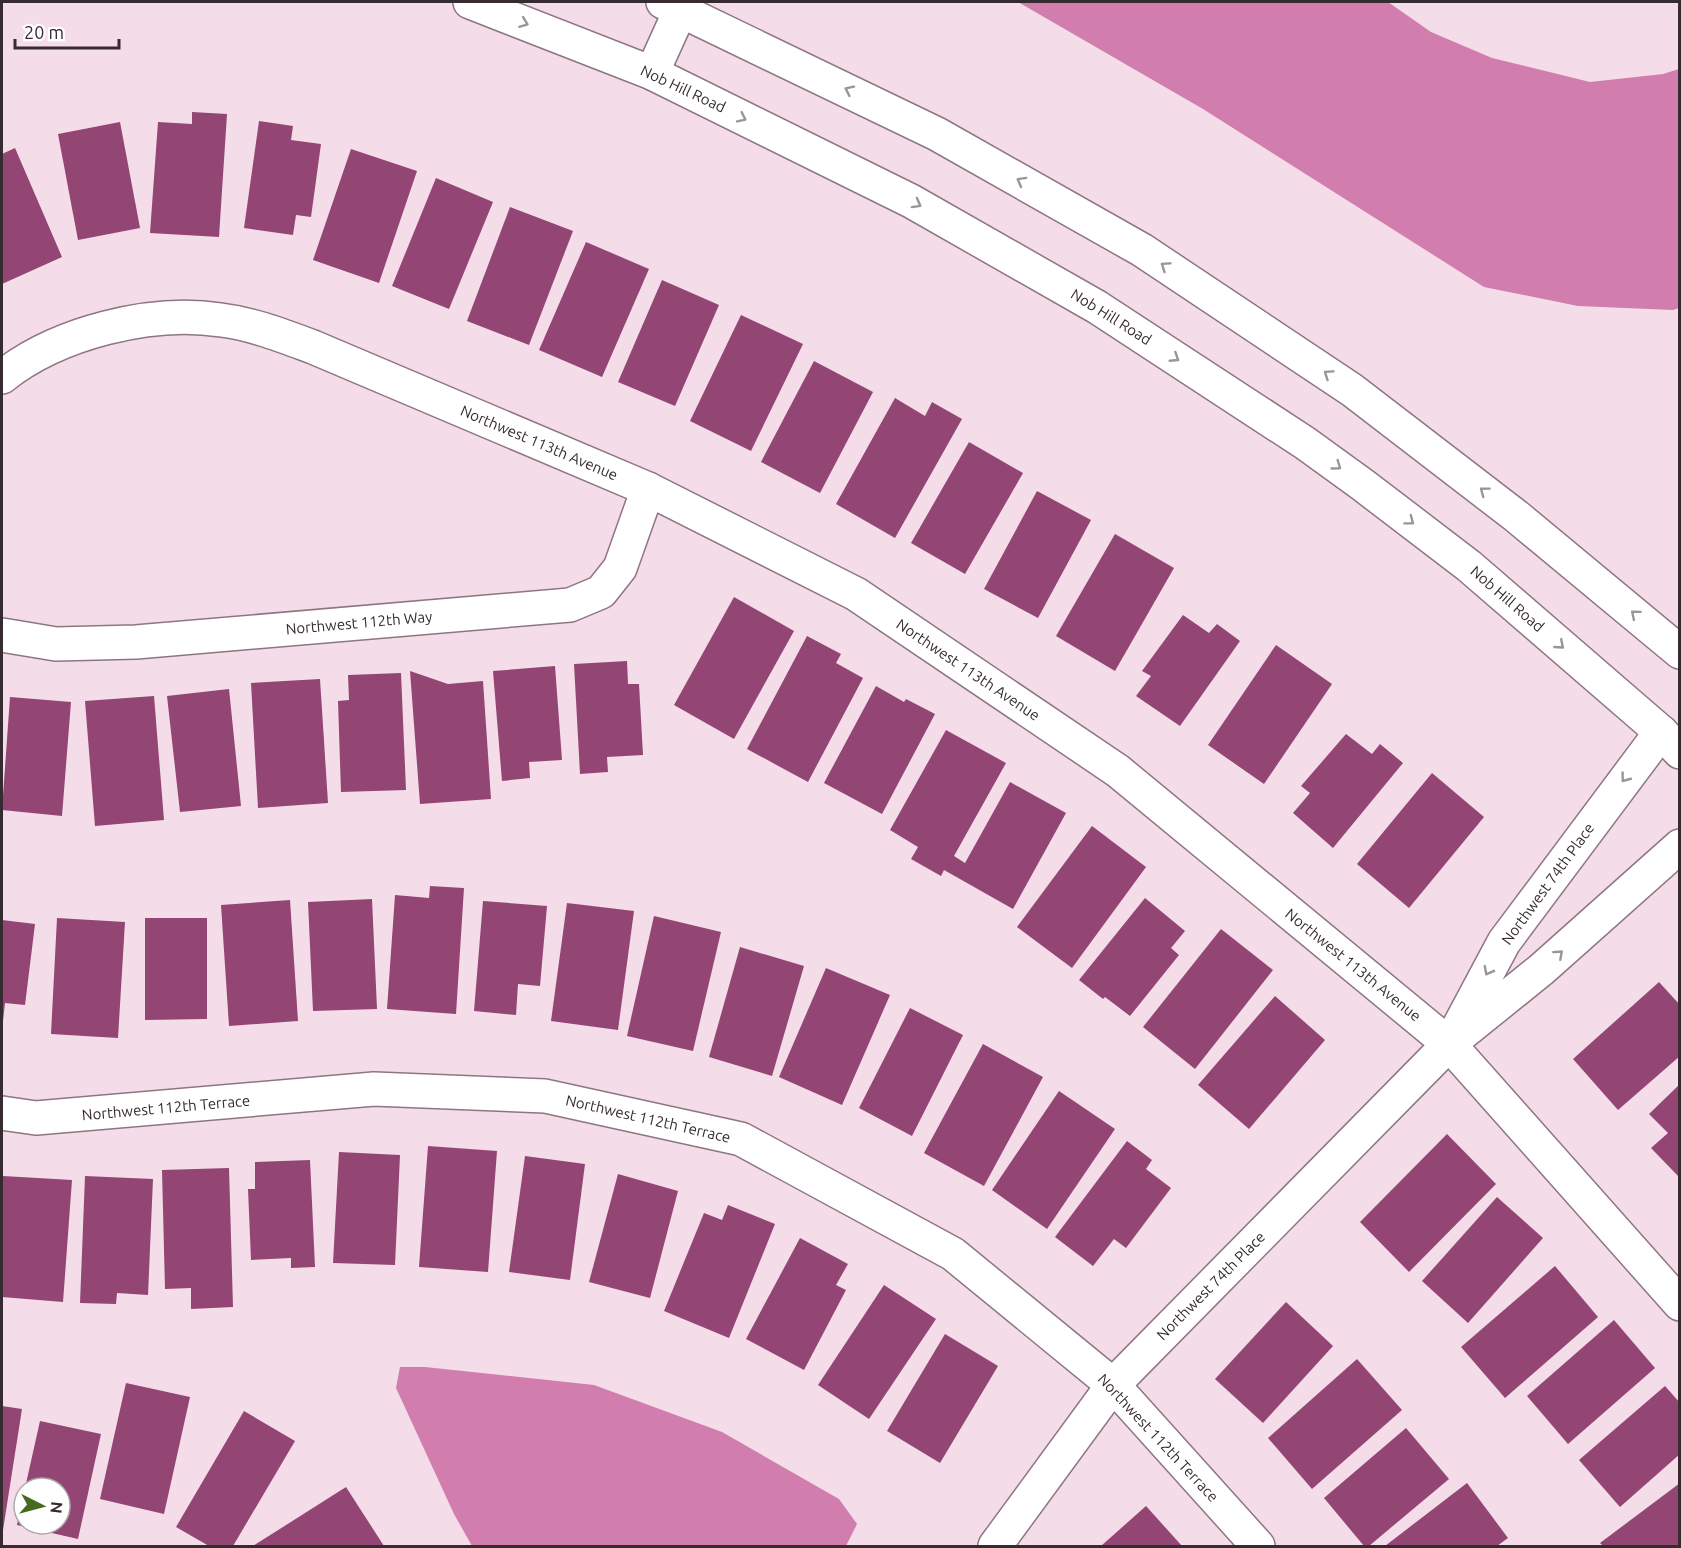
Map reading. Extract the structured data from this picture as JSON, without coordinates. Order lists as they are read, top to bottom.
{
  "streets": {
    "street": [
      "Nob Hill Road",
      "Northwest 113th Avenue",
      "Northwest 112th Way",
      "Northwest 74th Place",
      "Northwest 112th Terrace"
    ]
  },
  "crossings": [
    ["Nob Hill Road", "Northwest 74th Place"],
    ["Northwest 113th Avenue", "Northwest 112th Way"],
    ["Northwest 113th Avenue", "Northwest 74th Place"],
    ["Northwest 74th Place", "Northwest 112th Terrace"]
  ],
  "scale_bar": "20 m",
  "north": "right"
}
